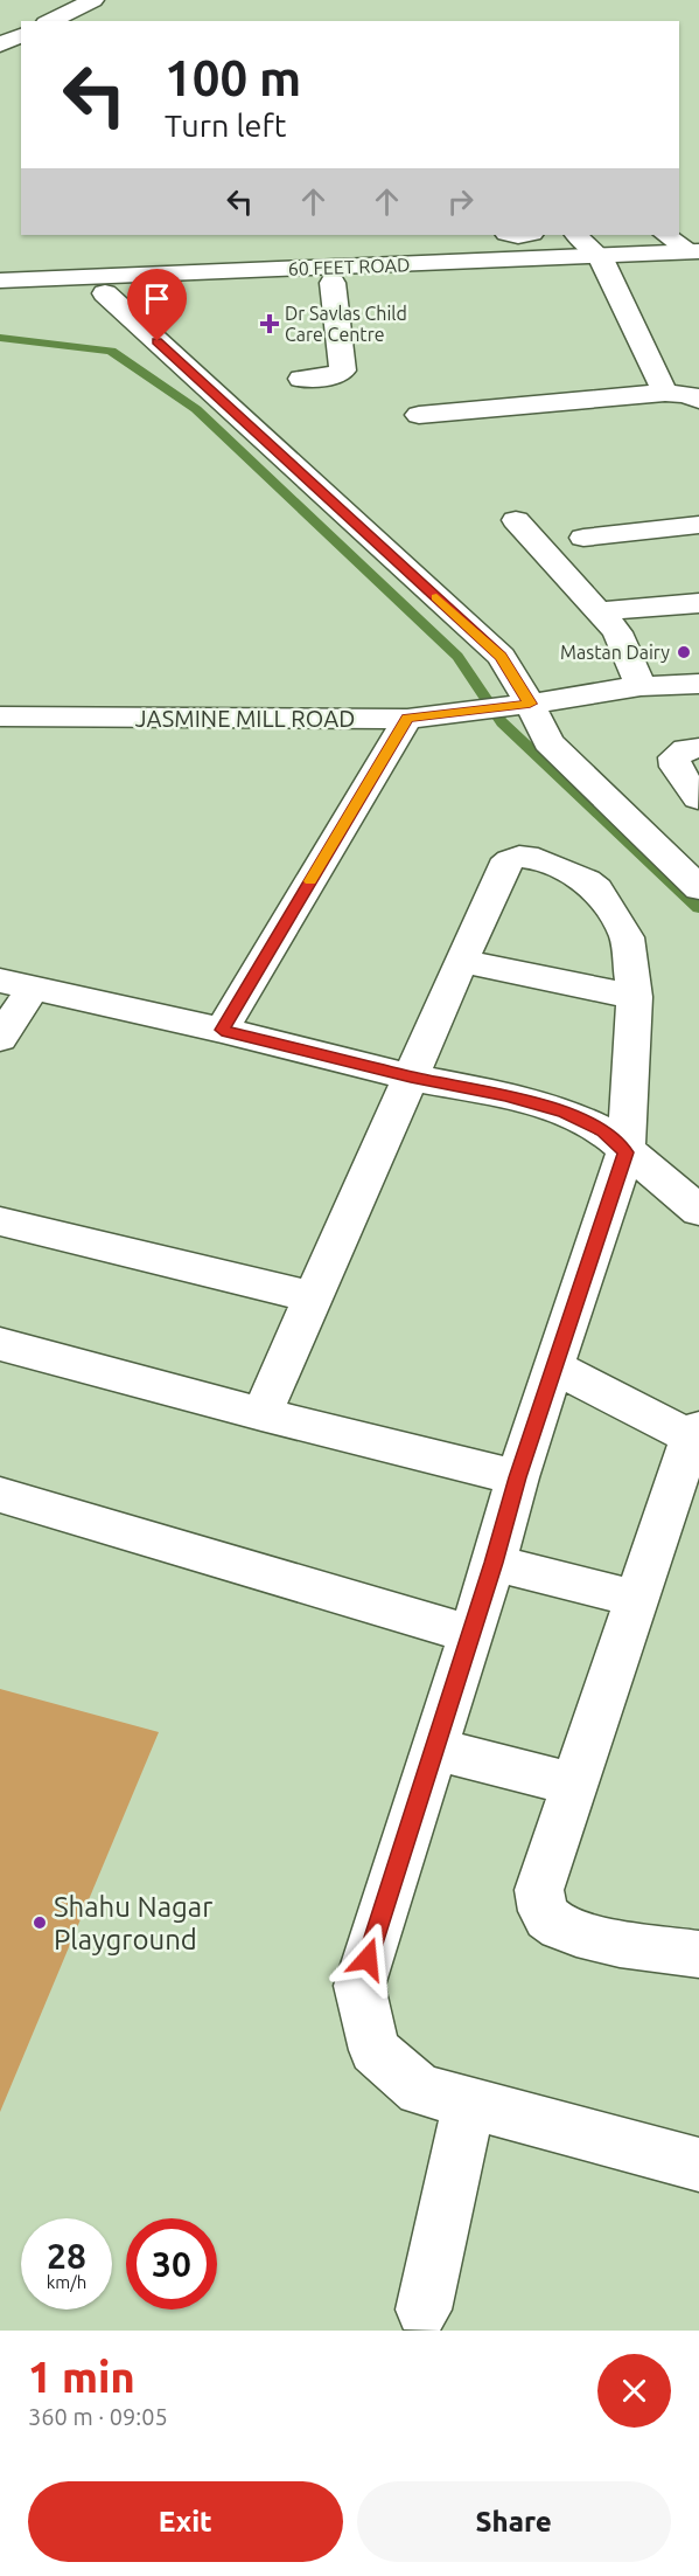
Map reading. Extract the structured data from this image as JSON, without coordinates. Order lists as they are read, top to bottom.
{
  "streets": {
    "street": ["60 FEET ROAD", "JASMINE MILL ROAD"]
  },
  "places": {
    "health": ["Dr Savlas Child Care Centre"],
    "other": ["Mastan Dairy", "Shahu Nagar Playground"]
  },
  "page": {
    "turn": ["100 m", "Turn left"],
    "speed": "28 km/h",
    "limit": "30",
    "heading": ["1 min", "360 m · 09:05"],
    "buttons": ["Exit", "Share"]
  }
}
